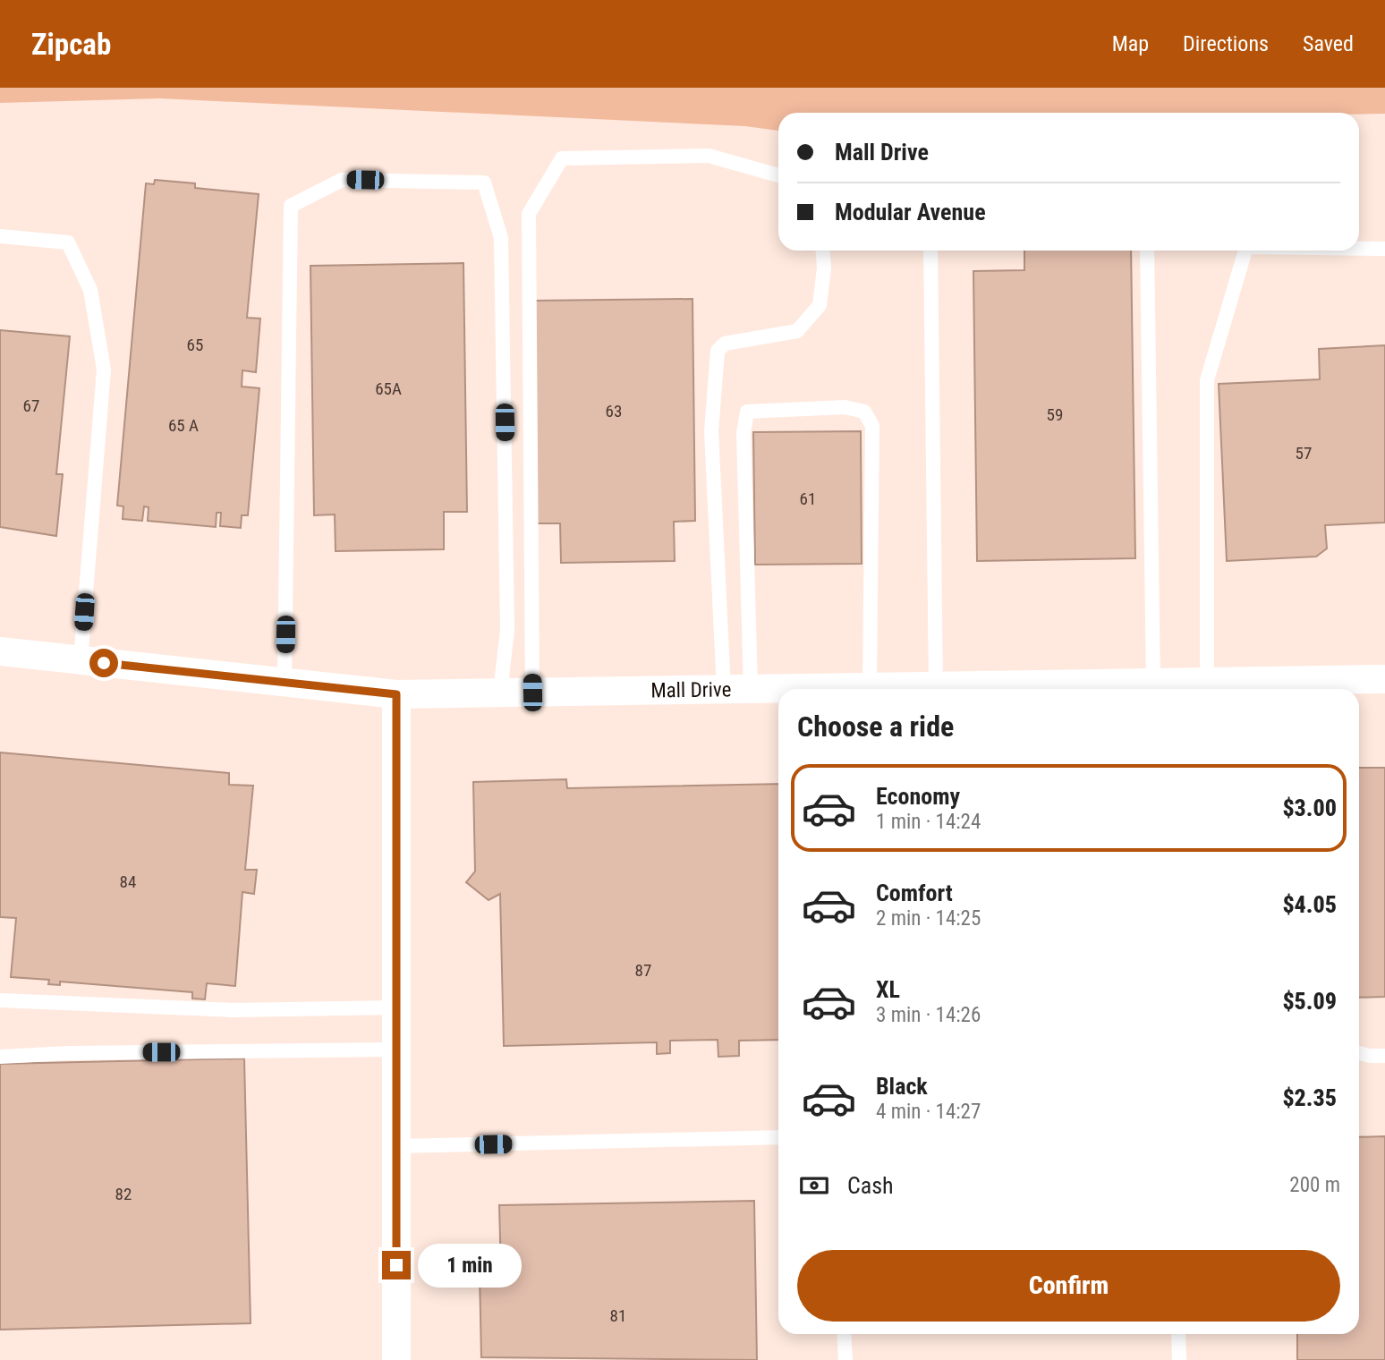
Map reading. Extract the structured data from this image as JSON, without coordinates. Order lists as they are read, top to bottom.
{
  "streets": {
    "street": ["Mall Drive"]
  },
  "house_numbers": [
    "65",
    "65A",
    "67",
    "63",
    "59",
    "65 A",
    "57",
    "61",
    "84",
    "87",
    "82",
    "81"
  ],
  "page": {
    "header": "Zipcab",
    "nav": ["Map", "Directions", "Saved"],
    "banner": ["Mall Drive", "Modular Avenue"],
    "heading": "Choose a ride",
    "list": [
      {
        "name": "Economy",
        "note": "1 min · 14:24",
        "value": "$3.00"
      },
      {
        "name": "Comfort",
        "note": "2 min · 14:25",
        "value": "$4.05"
      },
      {
        "name": "XL",
        "note": "3 min · 14:26",
        "value": "$5.09"
      },
      {
        "name": "Black",
        "note": "4 min · 14:27",
        "value": "$2.35"
      }
    ],
    "pay": ["Cash", "200 m"],
    "buttons": "Confirm",
    "bubble": "1 min"
  }
}
